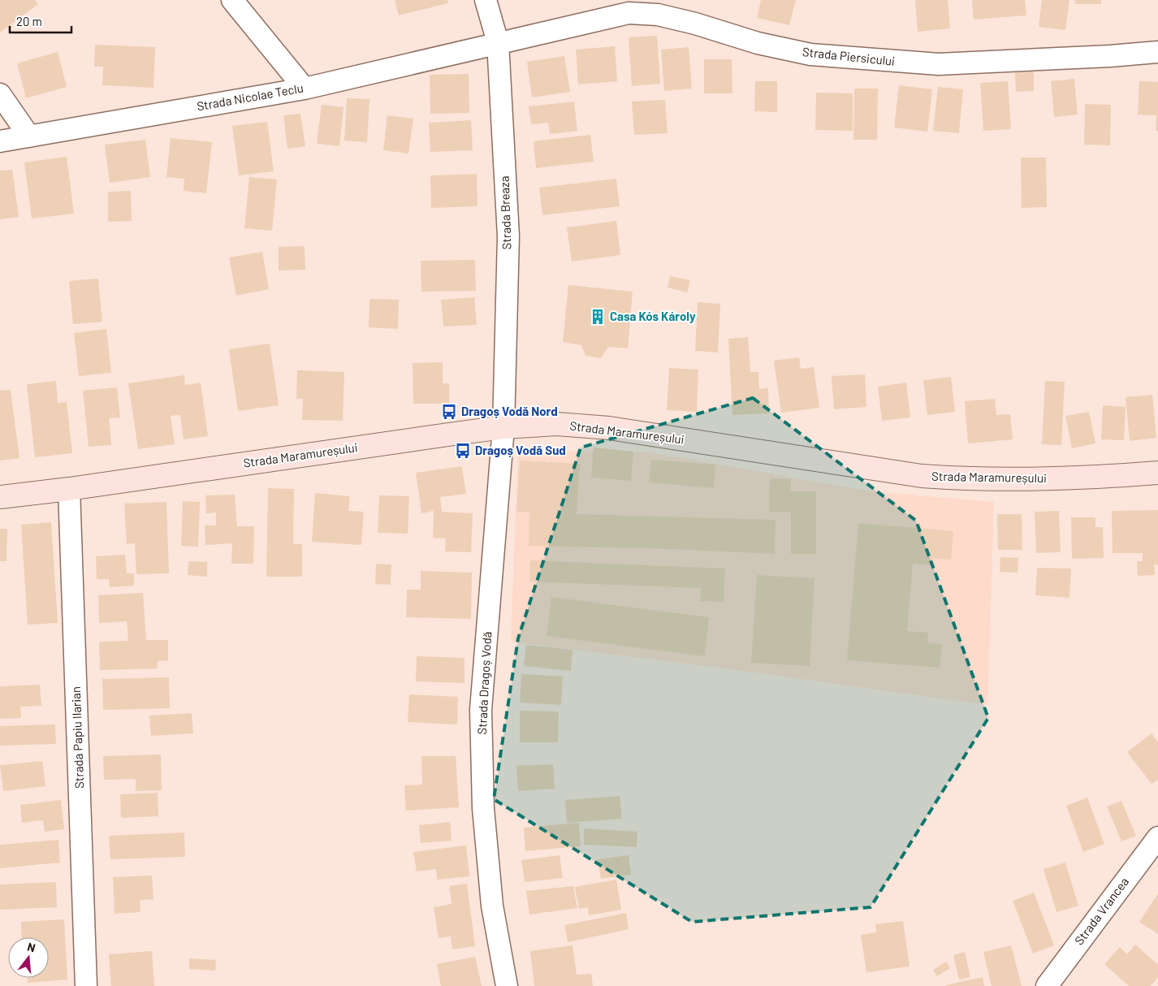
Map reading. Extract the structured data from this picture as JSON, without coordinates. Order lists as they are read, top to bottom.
{
  "streets": {
    "main road": ["Strada Maramureșului"],
    "street": [
      "Strada Piersicului",
      "Strada Nicolae Teclu",
      "Strada Breaza",
      "Strada Dragoș Vodă",
      "Strada Papiu Ilarian",
      "Strada Vrancea"
    ]
  },
  "crossings": [
    ["Strada Piersicului", "Strada Nicolae Teclu"],
    ["Strada Piersicului", "Strada Breaza"],
    ["Strada Nicolae Teclu", "Strada Breaza"],
    ["Strada Breaza", "Strada Maramureșului"],
    ["Strada Breaza", "Strada Dragoș Vodă"],
    ["Strada Maramureșului", "Strada Dragoș Vodă"],
    ["Strada Maramureșului", "Strada Papiu Ilarian"]
  ],
  "places": {
    "building": ["Casa Kós Károly"],
    "bus stop": ["Dragoș Vodă Nord", "Dragoș Vodă Sud"]
  },
  "scale_bar": "20 m",
  "north": "top"
}
